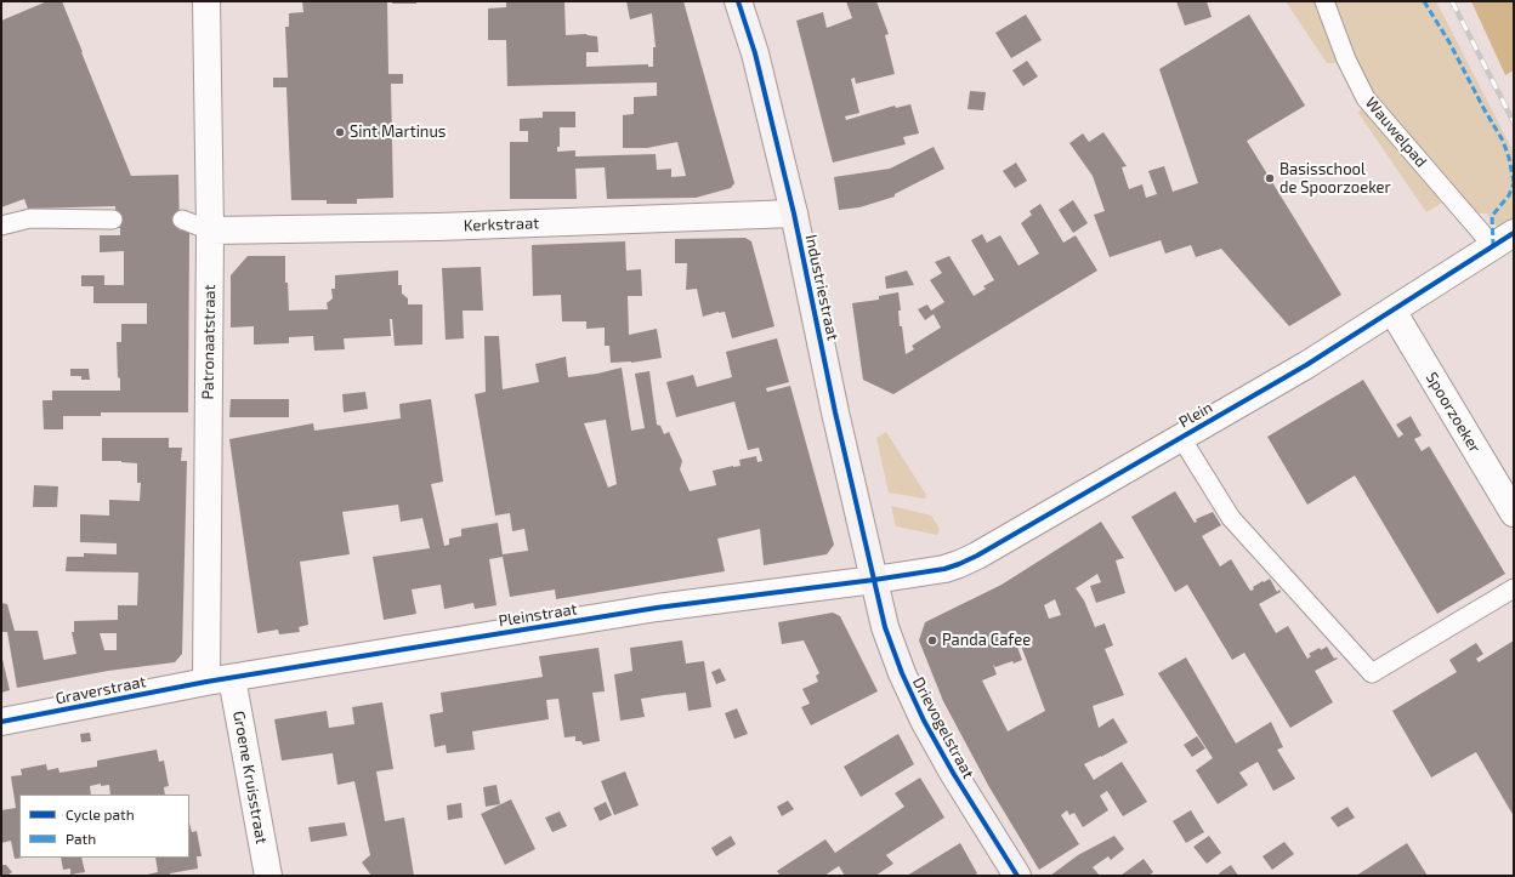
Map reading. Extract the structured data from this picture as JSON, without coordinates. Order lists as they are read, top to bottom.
{
  "streets": {
    "street": [
      "Kerkstraat",
      "Industriestraat",
      "Patronaatstraat",
      "Spoorzoeker",
      "Plein",
      "Pleinstraat",
      "Graverstraat",
      "Drievogelstraat",
      "Groene Kruisstraat"
    ],
    "lane": ["Wauwelpad"]
  },
  "crossings": [
    ["Wauwelpad", "Plein"],
    ["Kerkstraat", "Industriestraat"],
    ["Kerkstraat", "Patronaatstraat"],
    ["Industriestraat", "Plein"],
    ["Industriestraat", "Pleinstraat"],
    ["Industriestraat", "Drievogelstraat"],
    ["Patronaatstraat", "Pleinstraat"],
    ["Patronaatstraat", "Graverstraat"],
    ["Spoorzoeker", "Plein"],
    ["Plein", "Pleinstraat"],
    ["Plein", "Drievogelstraat"],
    ["Pleinstraat", "Graverstraat"],
    ["Pleinstraat", "Drievogelstraat"],
    ["Pleinstraat", "Groene Kruisstraat"]
  ],
  "places": ["Sint Martinus", "Basisschool de Spoorzoeker", "Panda Cafee"],
  "legend": ["Cycle path", "Path"]
}
